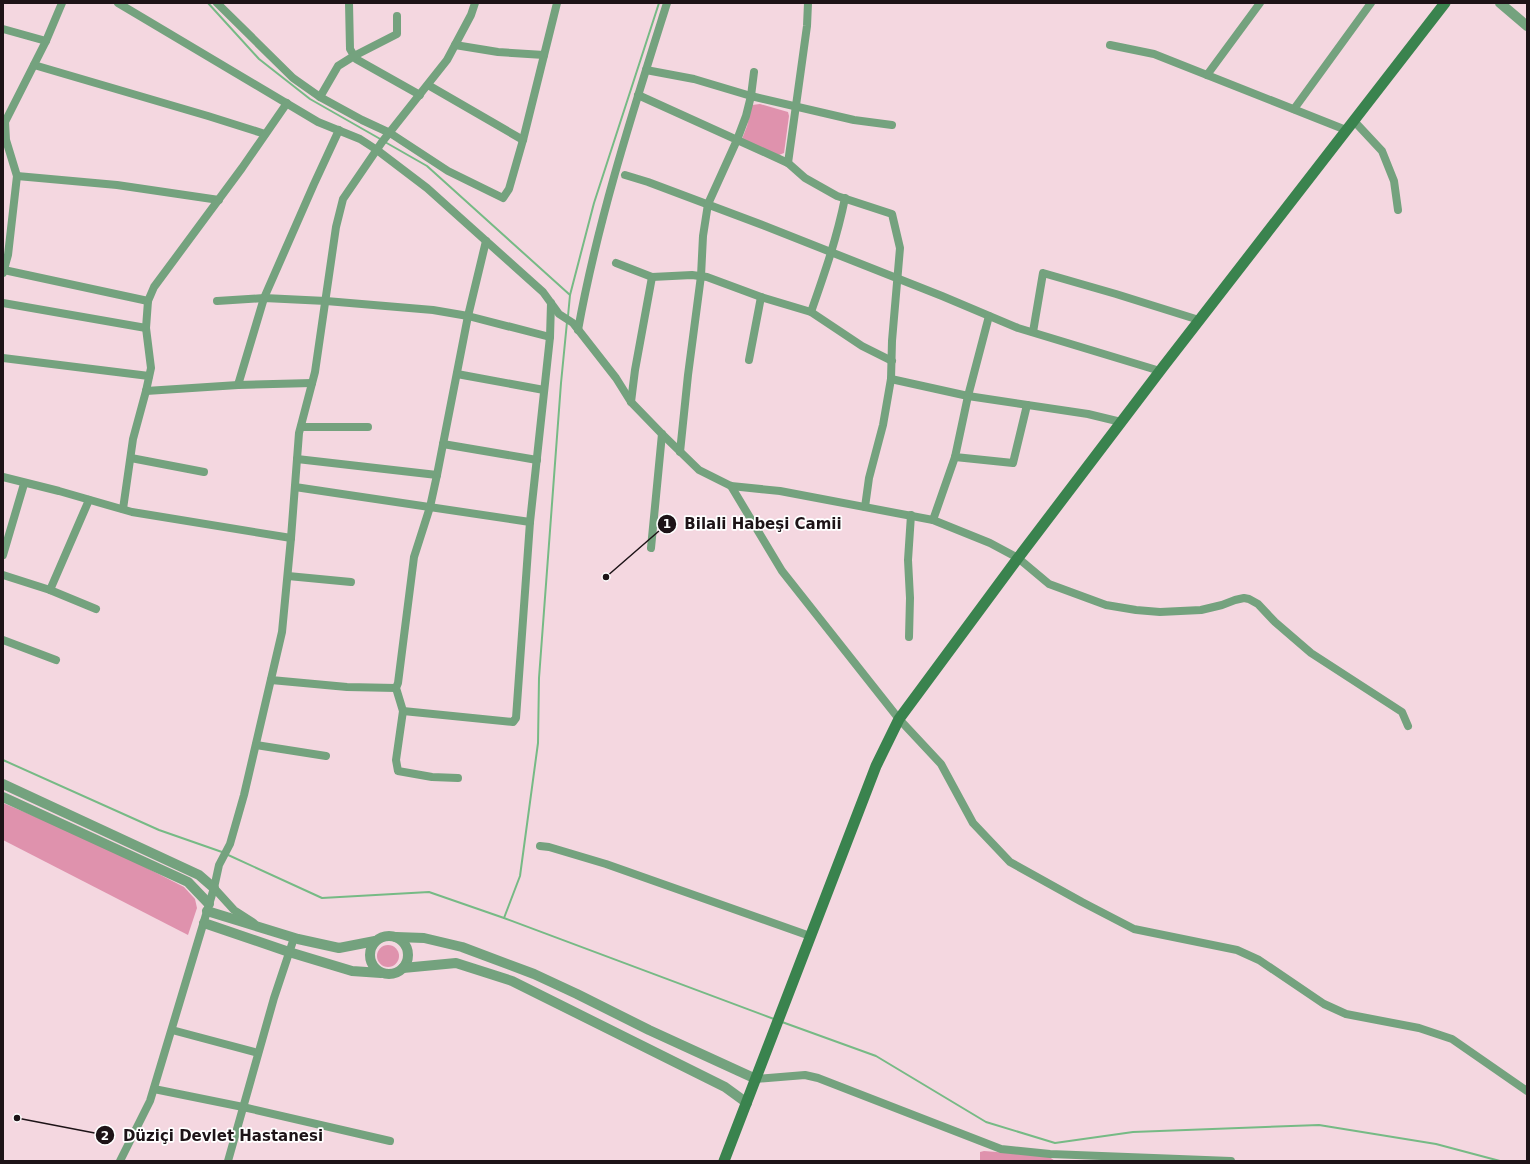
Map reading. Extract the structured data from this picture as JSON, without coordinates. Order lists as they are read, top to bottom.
{
  "places": ["Bilali Habeşi Camii", "Düziçi Devlet Hastanesi"]
}
